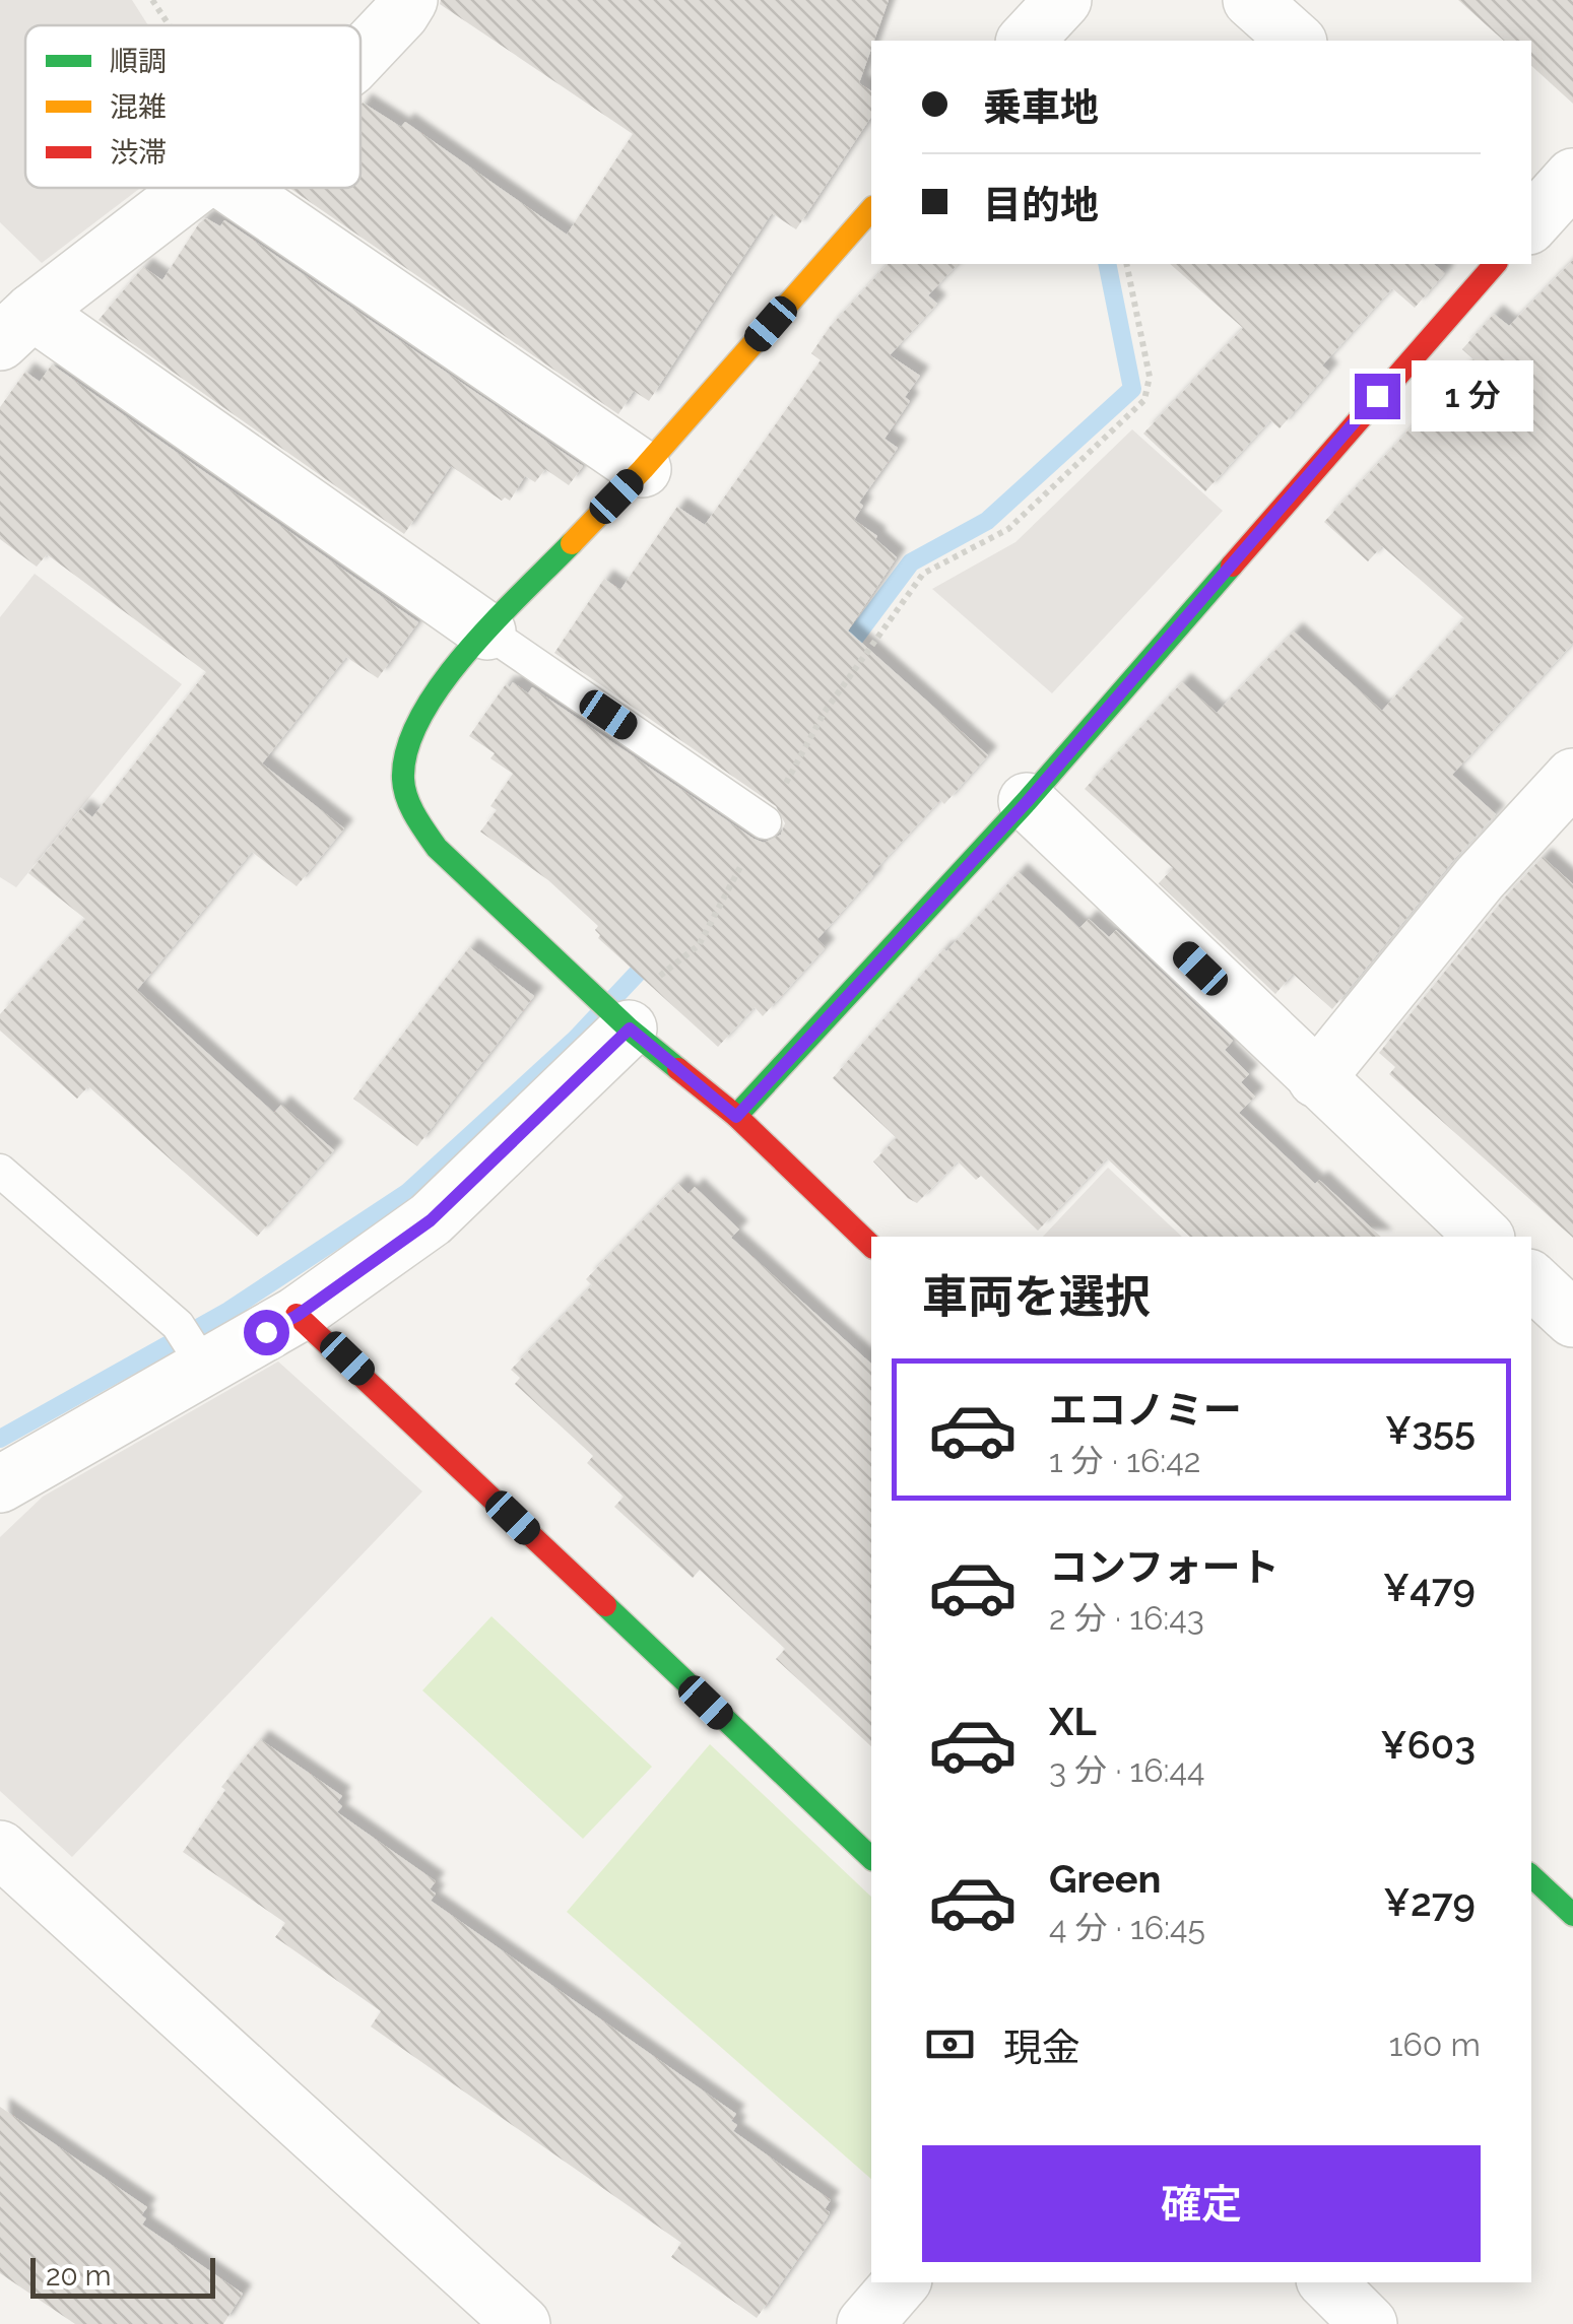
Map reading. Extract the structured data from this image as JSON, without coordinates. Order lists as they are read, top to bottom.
{
  "legend": ["順調", "混雑", "渋滞"],
  "scale_bar": "20 m",
  "page": {
    "banner": ["乗車地", "目的地"],
    "bubble": "1 分",
    "heading": "車両を選択",
    "list": [
      {
        "name": "エコノミー",
        "note": "1 分 · 16:42",
        "value": "¥355"
      },
      {
        "name": "コンフォート",
        "note": "2 分 · 16:43",
        "value": "¥479"
      },
      {
        "name": "XL",
        "note": "3 分 · 16:44",
        "value": "¥603"
      },
      {
        "name": "Green",
        "note": "4 分 · 16:45",
        "value": "¥279"
      }
    ],
    "pay": ["現金", "160 m"],
    "buttons": "確定",
    "scale": "20 m"
  }
}
